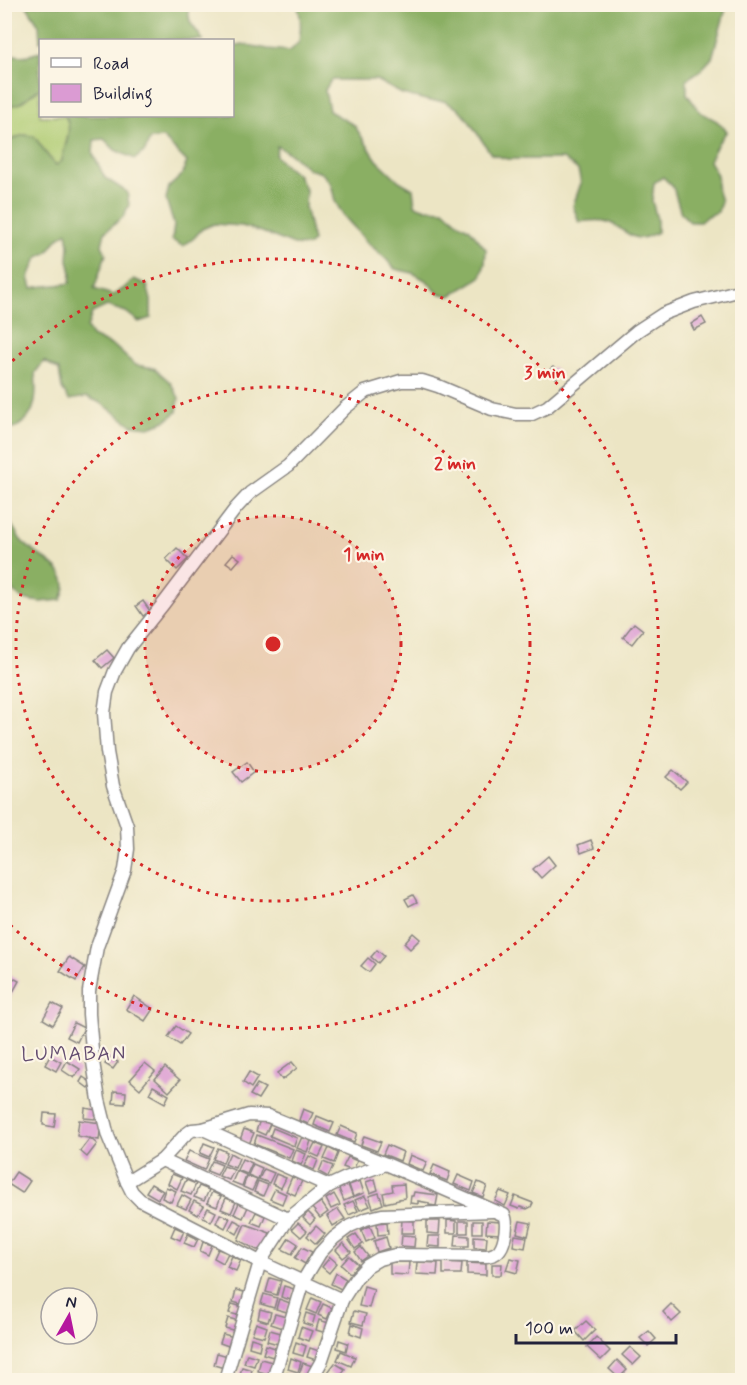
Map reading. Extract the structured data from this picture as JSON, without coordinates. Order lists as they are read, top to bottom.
{
  "districts": ["LUMABAN"],
  "legend": ["Road", "Building"],
  "scale_bar": "100 m",
  "north": "top",
  "rings": ["3 min", "2 min", "1 min"]
}
